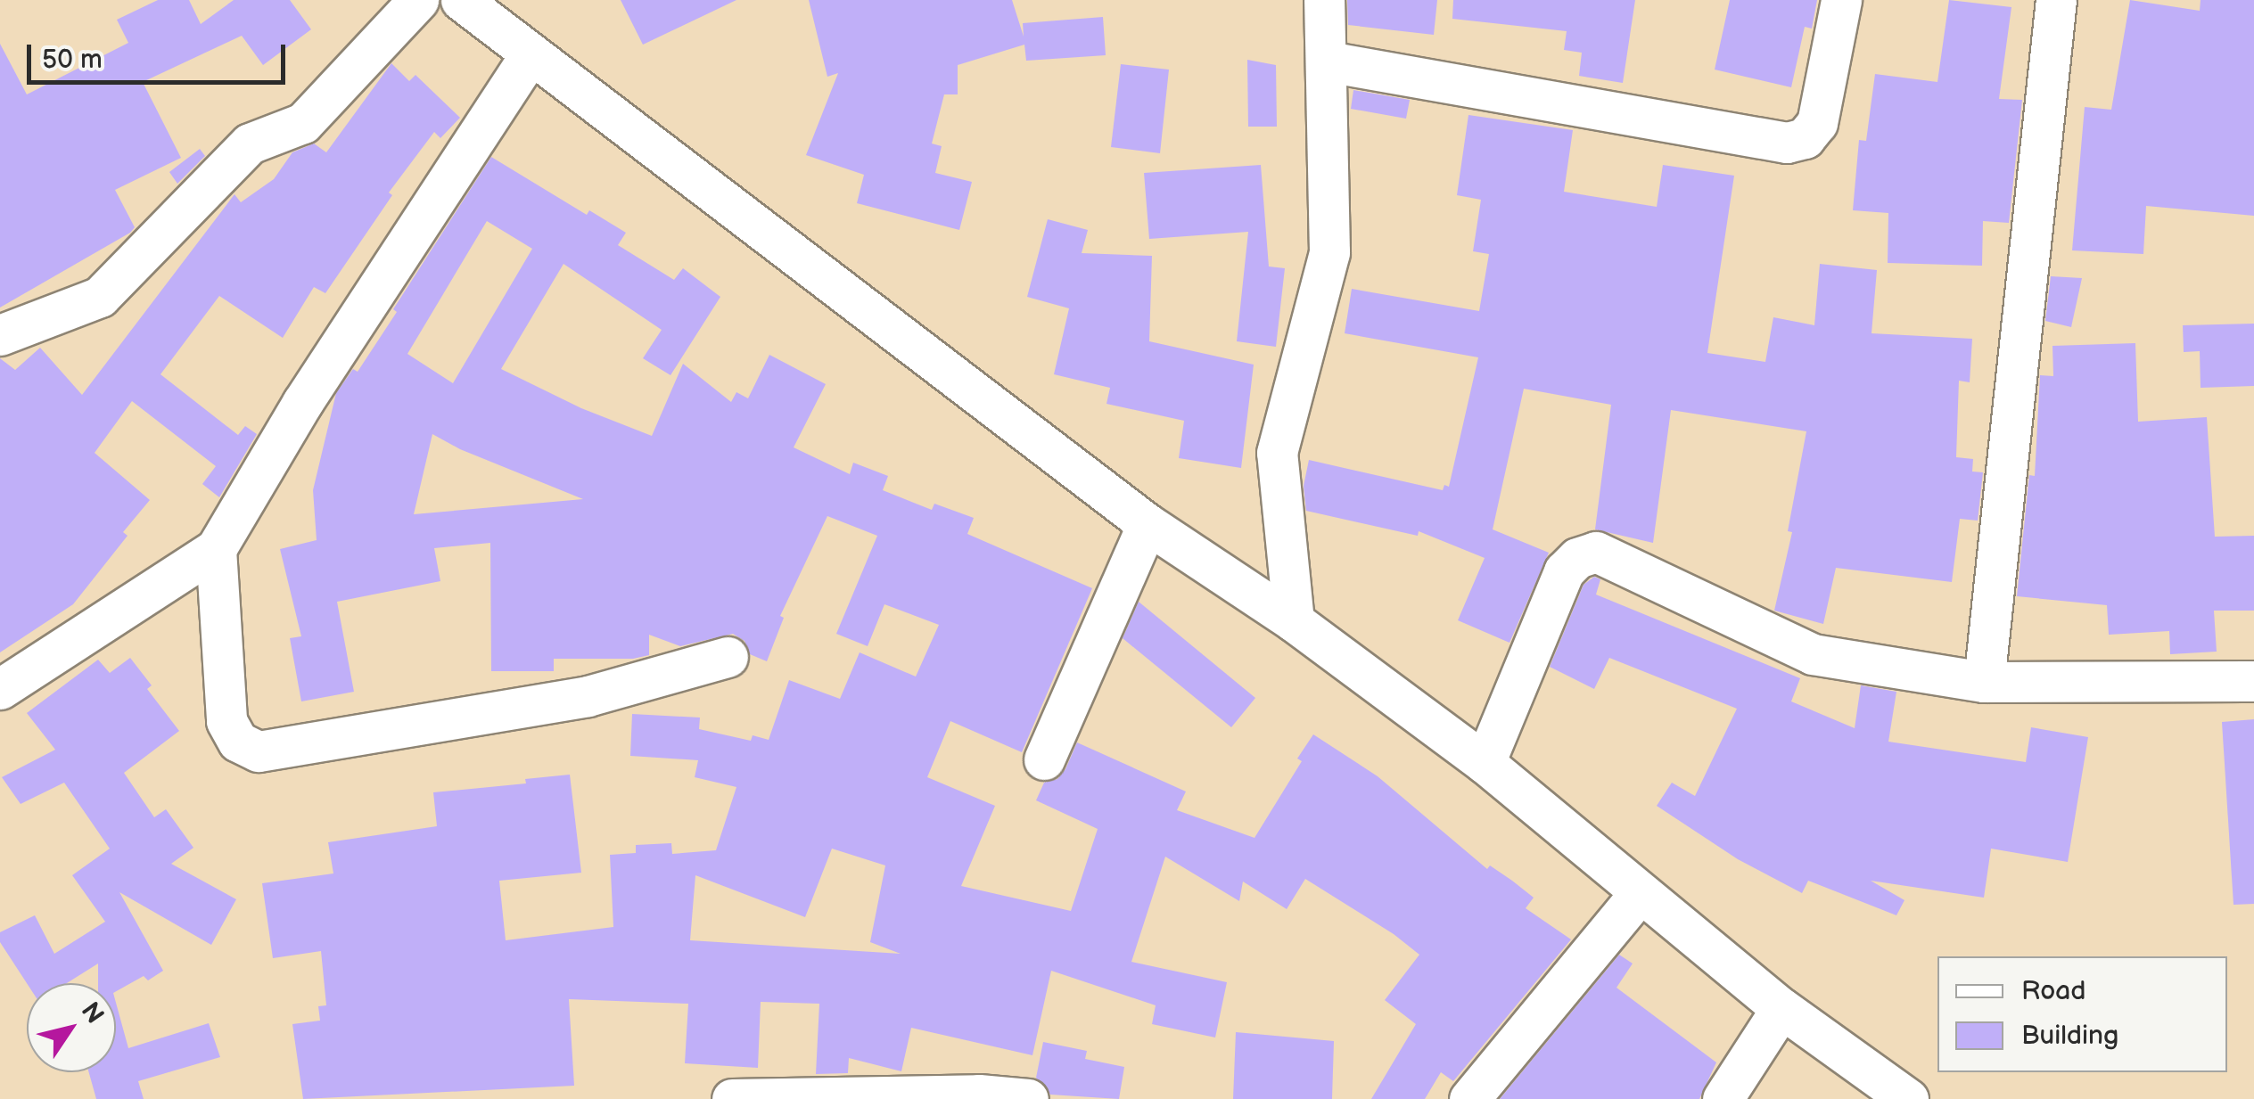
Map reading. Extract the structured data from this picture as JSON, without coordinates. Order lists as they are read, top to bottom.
{
  "legend": ["Road", "Building"],
  "scale_bar": "50 m",
  "north": "top right"
}
